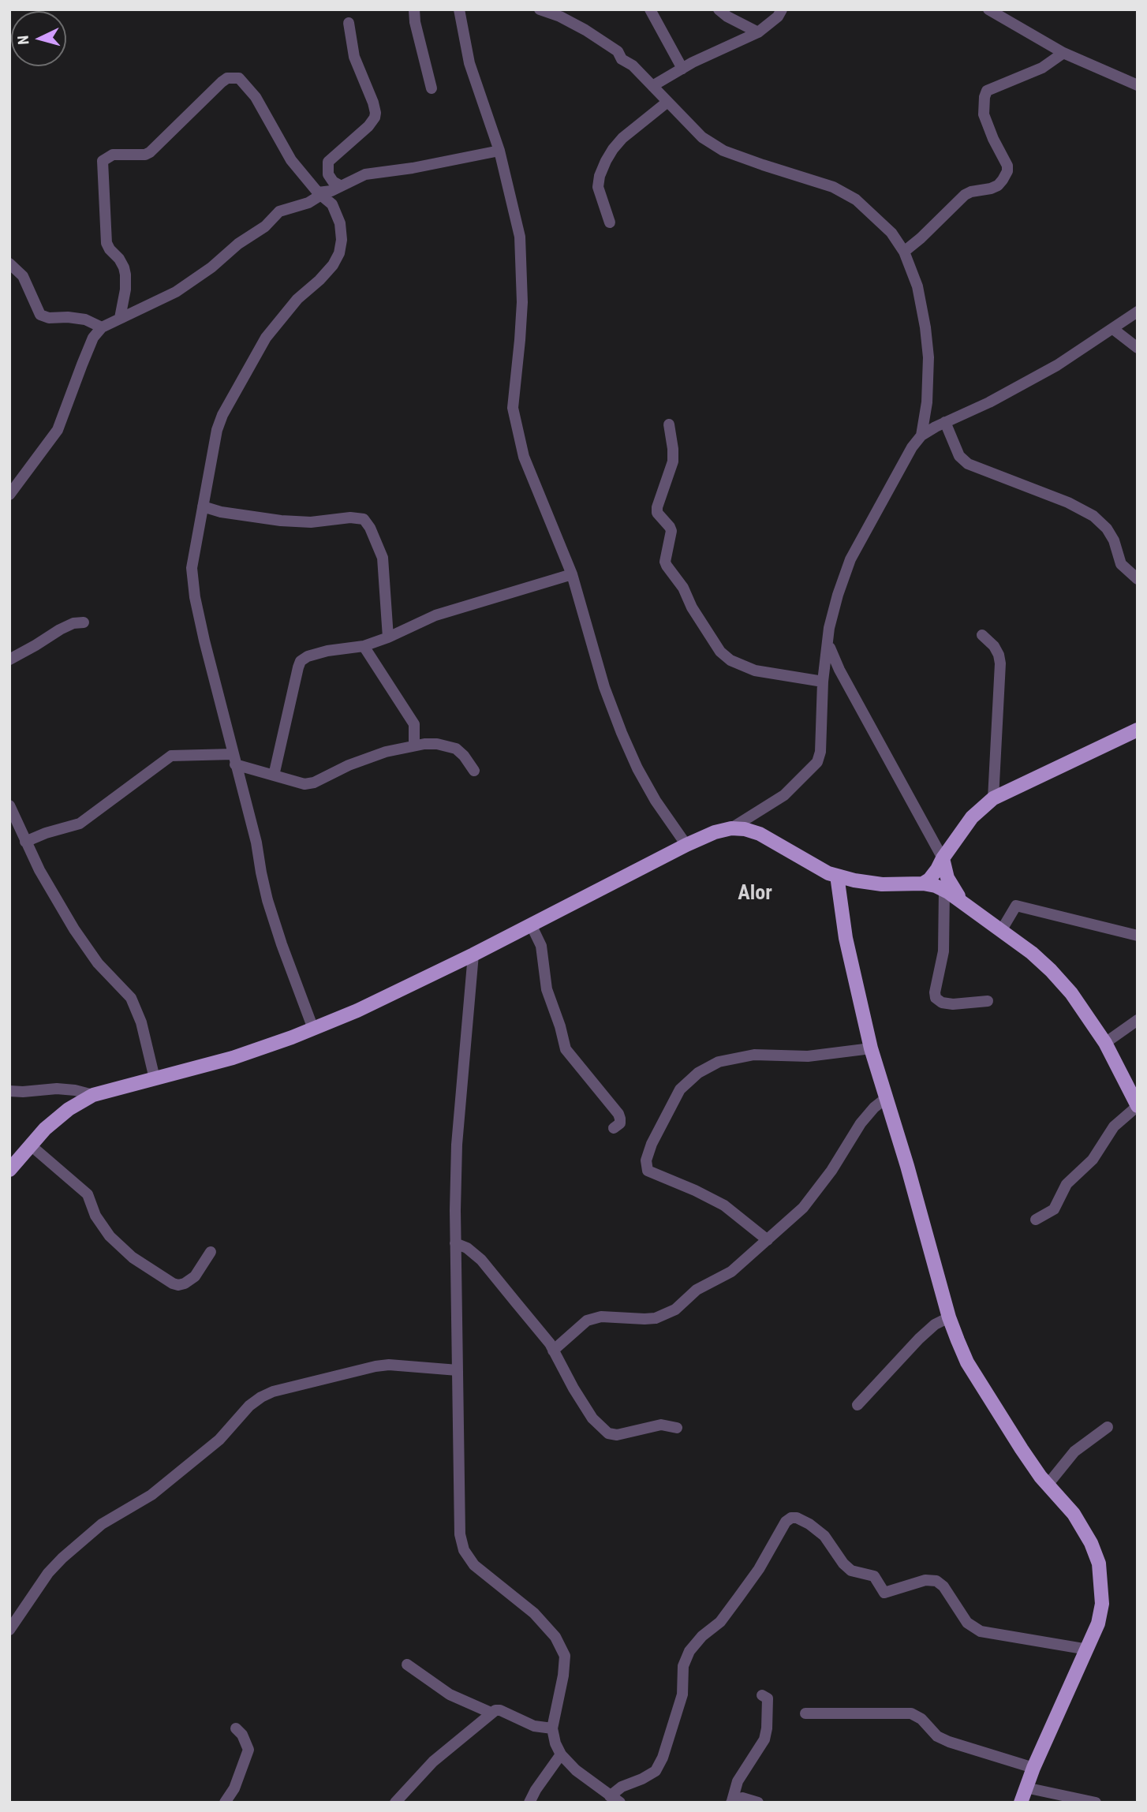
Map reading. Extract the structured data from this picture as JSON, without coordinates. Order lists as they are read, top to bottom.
{
  "districts": ["Alor"],
  "north": "left"
}
